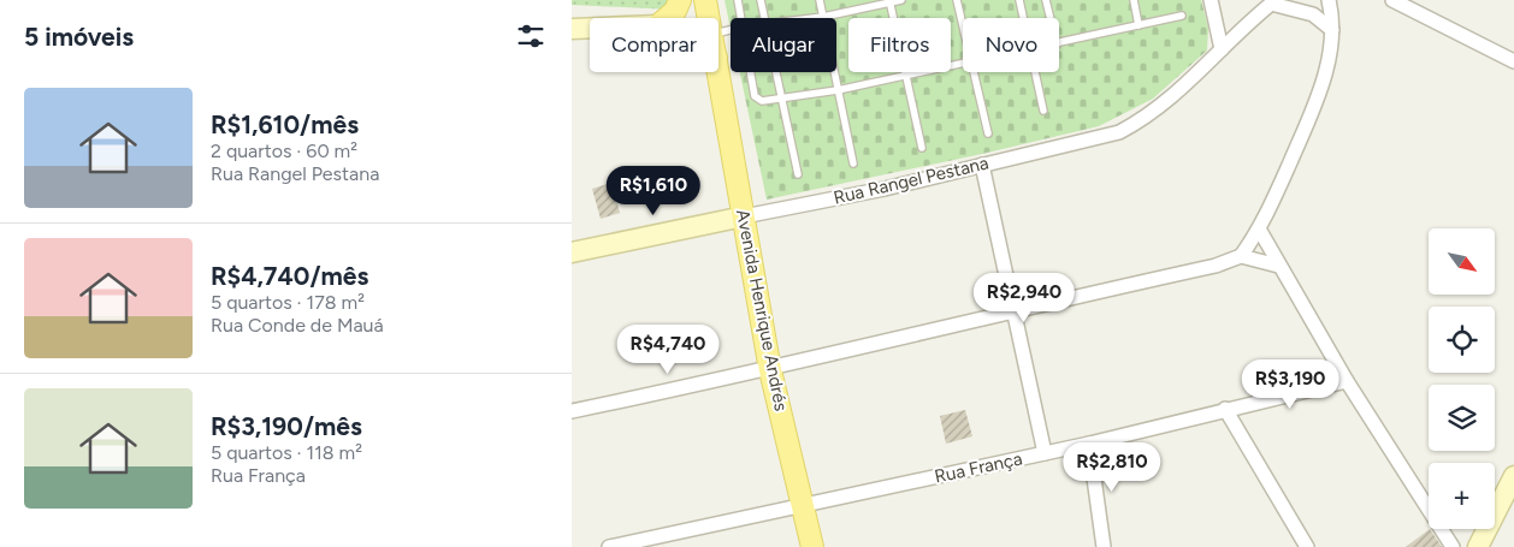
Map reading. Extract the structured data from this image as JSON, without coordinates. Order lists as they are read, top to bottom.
{
  "streets": {
    "main road": ["Rua Rangel Pestana", "Avenida Henrique Andrés"],
    "street": ["Rua França"]
  },
  "crossings": [
    ["Rua Rangel Pestana", "Avenida Henrique Andrés"],
    ["Avenida Henrique Andrés", "Rua França"]
  ],
  "north": "bottom right",
  "page": {
    "heading": "5 imóveis",
    "chip": [
      "Comprar",
      "Alugar",
      "Filtros",
      "Novo"
    ],
    "list": [
      {
        "name": "R$1,610/mês",
        "note": "2 quartos · 60 m² · Rua Rangel Pestana"
      },
      {
        "name": "R$4,740/mês",
        "note": "5 quartos · 178 m² · Rua Conde de Mauá"
      },
      {
        "name": "R$3,190/mês",
        "note": "5 quartos · 118 m² · Rua França"
      }
    ],
    "price": [
      "R$1,610",
      "R$2,940",
      "R$4,740",
      "R$3,190",
      "R$2,810"
    ],
    "map_buttons": "+"
  }
}
